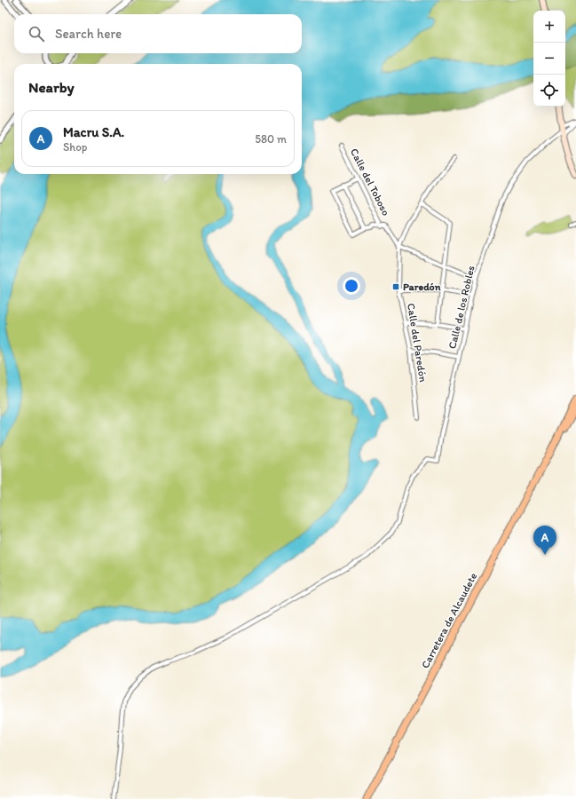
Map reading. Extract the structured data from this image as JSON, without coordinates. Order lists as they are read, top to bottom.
{
  "streets": {
    "main road": ["Carretera de Alcaudete"],
    "street": ["Calle del Toboso", "Calle de los Robles", "Calle del Paredón"]
  },
  "crossings": [
    ["Calle del Toboso", "Calle del Paredón"]
  ],
  "places": {
    "transit": ["Paredón"]
  },
  "page": {
    "map_buttons": ["+", "−"],
    "search": "Search here",
    "heading": "Nearby",
    "list": [
      {
        "mark": "A",
        "name": "Macru S.A.",
        "note": "Shop",
        "value": "580 m"
      }
    ],
    "pins": "A"
  }
}
